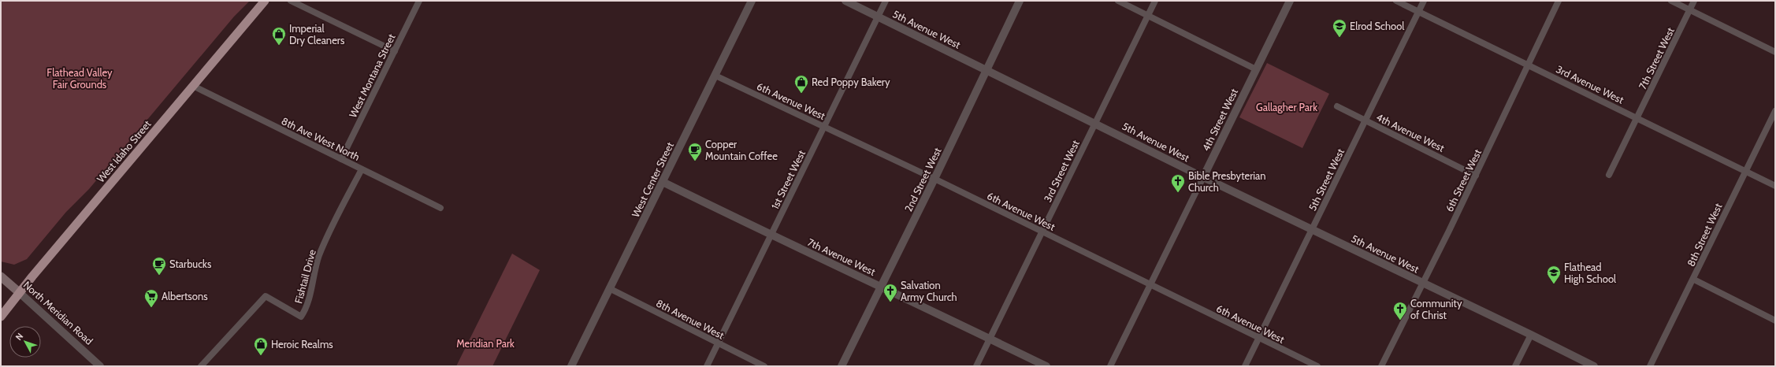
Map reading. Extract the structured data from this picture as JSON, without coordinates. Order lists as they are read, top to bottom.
{
  "streets": {
    "highway": ["West Idaho Street"],
    "main road": ["North Meridian Road"],
    "street": [
      "5th Avenue West",
      "7th Street West",
      "West Montana Street",
      "3rd Avenue West",
      "6th Avenue West",
      "4th Street West",
      "4th Avenue West",
      "8th Ave West North",
      "3rd Street West",
      "West Center Street",
      "1st Street West",
      "2nd Street West",
      "5th Street West",
      "6th Street West",
      "8th Street West",
      "7th Avenue West",
      "Fishtail Drive",
      "8th Avenue West"
    ]
  },
  "crossings": [
    ["5th Avenue West", "4th Street West"],
    ["5th Avenue West", "3rd Street West"],
    ["5th Avenue West", "1st Street West"],
    ["5th Avenue West", "2nd Street West"],
    ["5th Avenue West", "5th Street West"],
    ["5th Avenue West", "6th Street West"],
    ["7th Street West", "3rd Avenue West"],
    ["West Montana Street", "8th Ave West North"],
    ["3rd Avenue West", "5th Street West"],
    ["3rd Avenue West", "6th Street West"],
    ["3rd Avenue West", "8th Street West"],
    ["6th Avenue West", "4th Street West"],
    ["6th Avenue West", "3rd Street West"],
    ["6th Avenue West", "West Center Street"],
    ["6th Avenue West", "1st Street West"],
    ["6th Avenue West", "2nd Street West"],
    ["6th Avenue West", "5th Street West"],
    ["4th Avenue West", "5th Street West"],
    ["4th Avenue West", "6th Street West"],
    ["8th Ave West North", "West Idaho Street"],
    ["8th Ave West North", "Fishtail Drive"],
    ["West Idaho Street", "North Meridian Road"],
    ["3rd Street West", "7th Avenue West"],
    ["West Center Street", "7th Avenue West"],
    ["West Center Street", "8th Avenue West"],
    ["1st Street West", "7th Avenue West"],
    ["1st Street West", "8th Avenue West"],
    ["2nd Street West", "7th Avenue West"]
  ],
  "parks": ["Flathead Valley Fair Grounds", "Gallagher Park", "Meridian Park"],
  "places": {
    "school or university": ["Elrod School", "Flathead High School"],
    "shop": ["Imperial Dry Cleaners", "Red Poppy Bakery", "Heroic Realms"],
    "cafe": ["Copper Mountain Coffee", "Starbucks"],
    "church": ["Bible Presbyterian Church", "Salvation Army Church", "Community of Christ"],
    "supermarket": ["Albertsons"]
  },
  "north": "top left"
}
